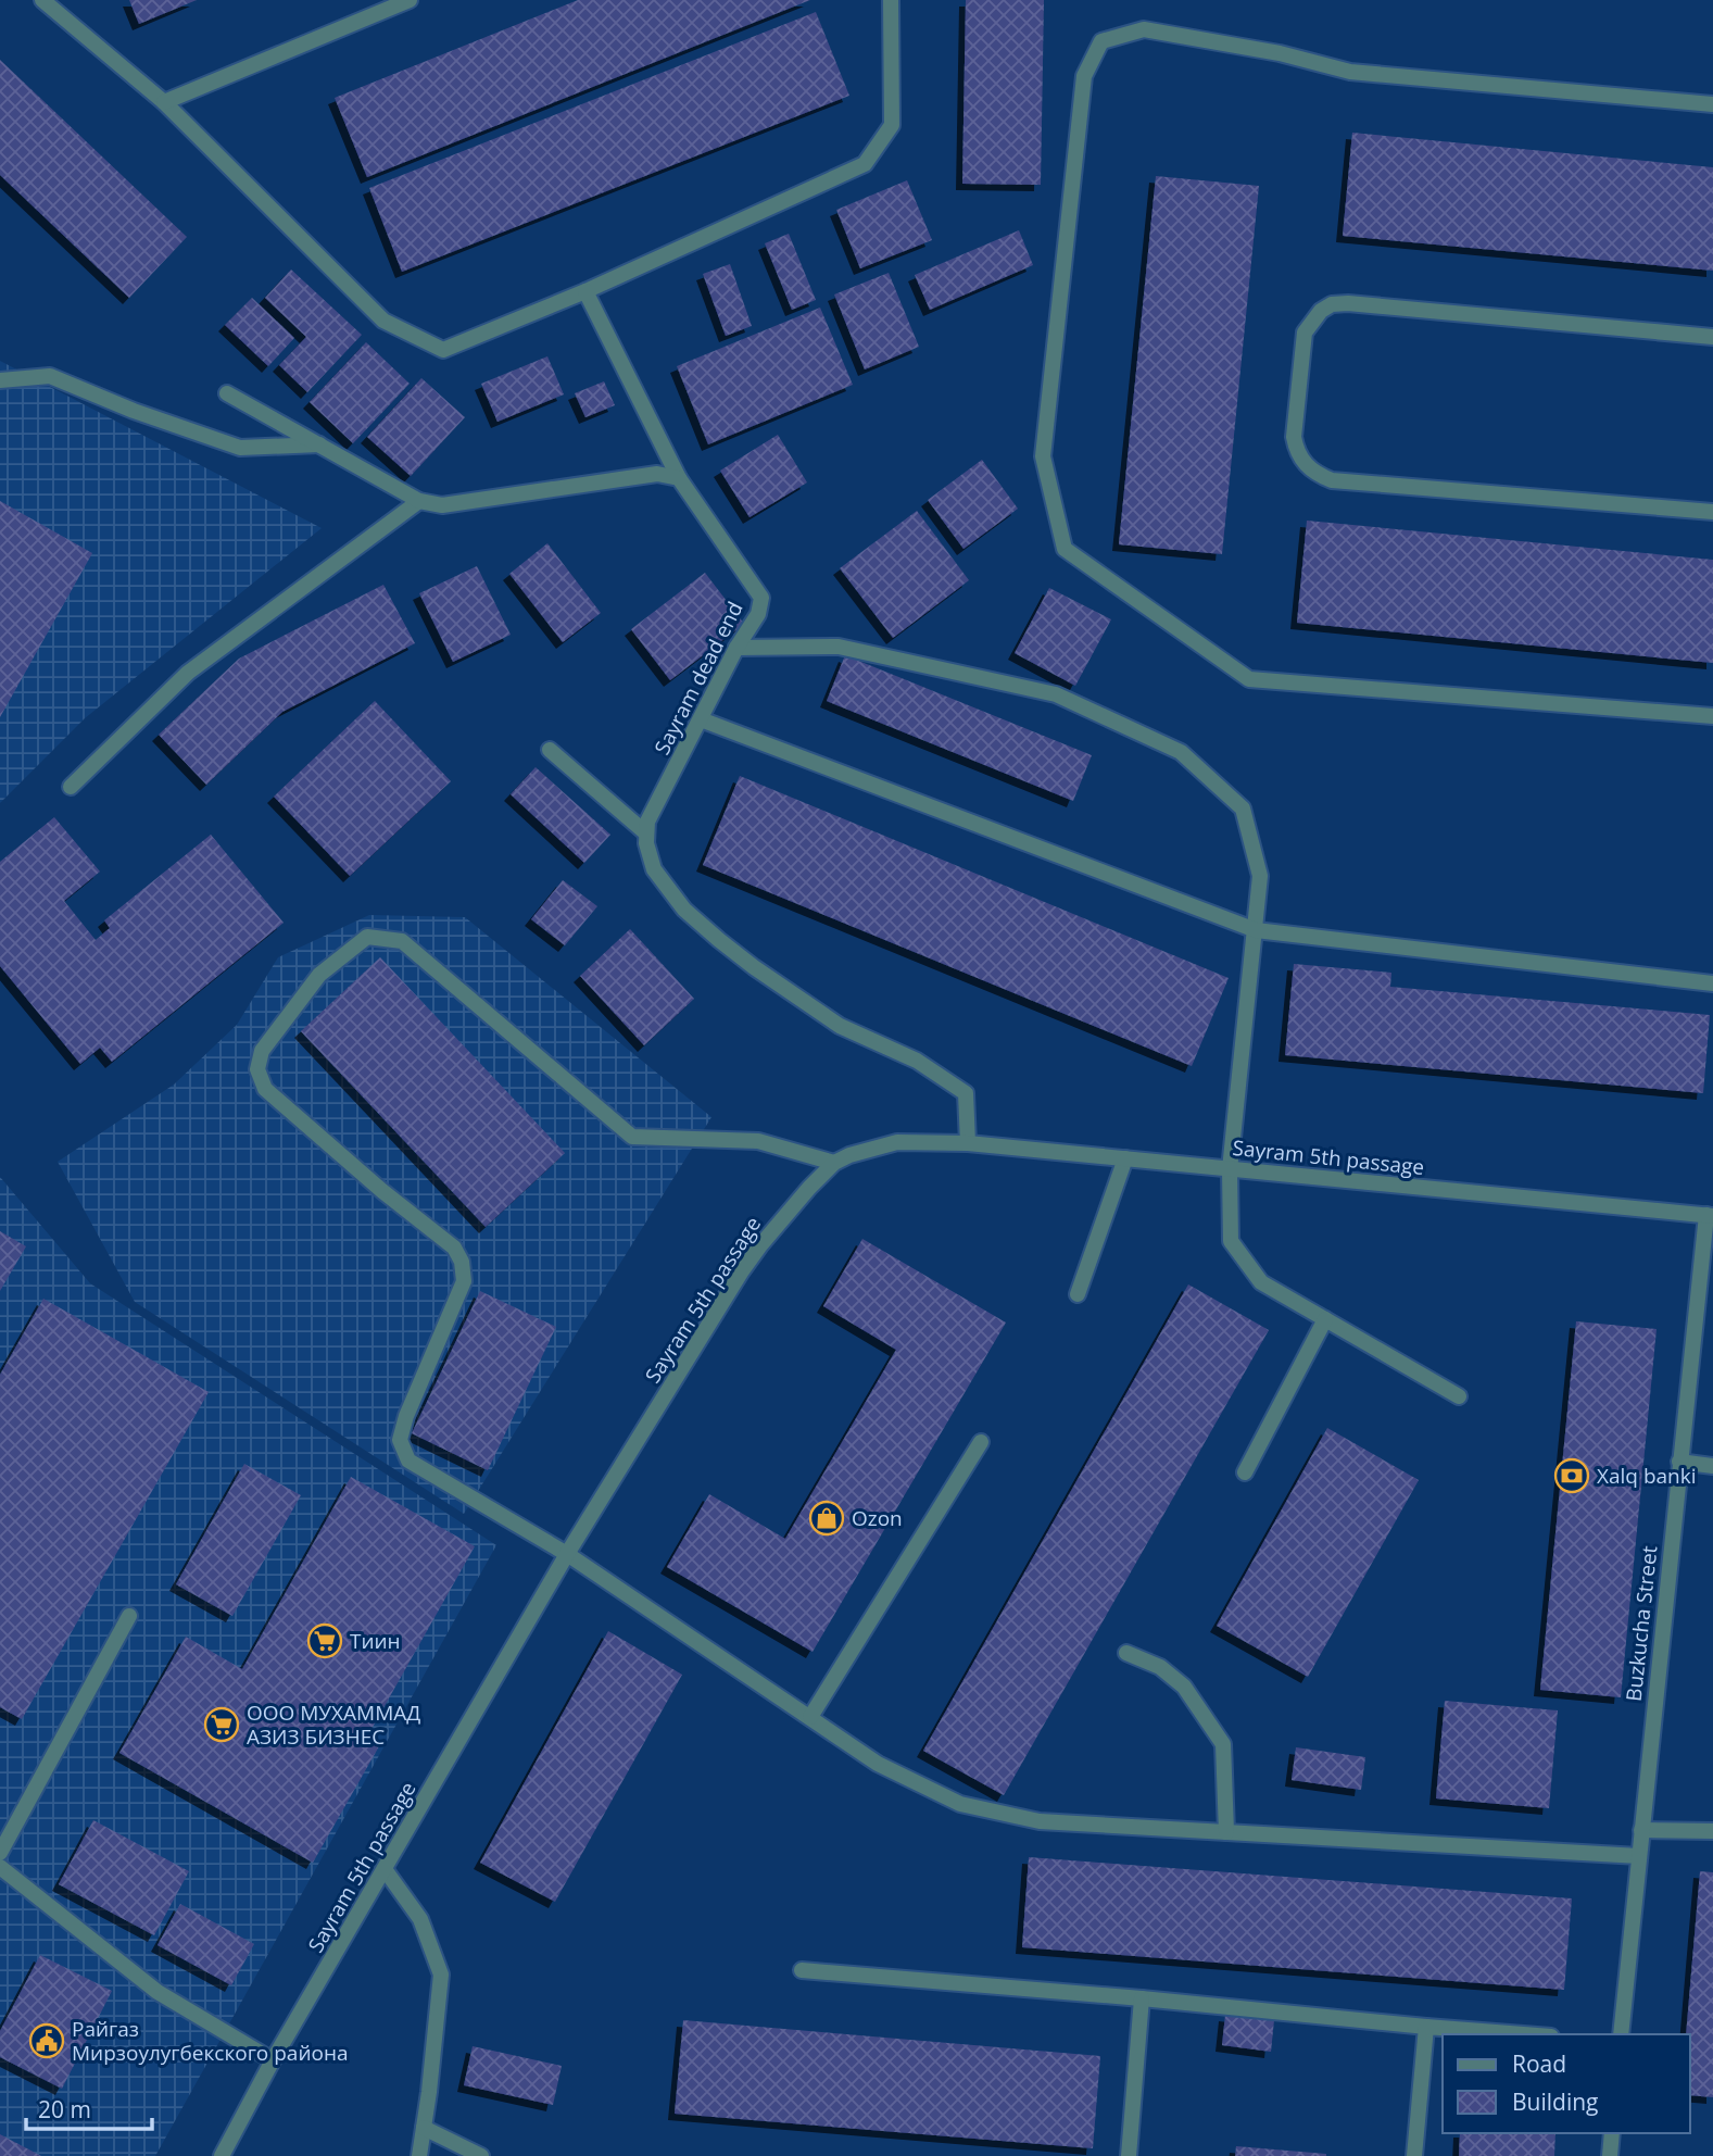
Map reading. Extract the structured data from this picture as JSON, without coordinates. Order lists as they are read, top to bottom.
{
  "streets": {
    "street": ["Sayram dead end", "Sayram 5th passage", "Buzkucha Street"]
  },
  "crossings": [
    ["Sayram 5th passage", "Buzkucha Street"]
  ],
  "places": {
    "bank": ["Xalq banki"],
    "shop": ["Ozon"],
    "supermarket": ["Тиин", "ООО МУХАММАД АЗИЗ БИЗНЕС"],
    "public building": ["Райгаз Мирзоулугбекского района"]
  },
  "legend": ["Road", "Building"],
  "scale_bar": "20 m"
}
